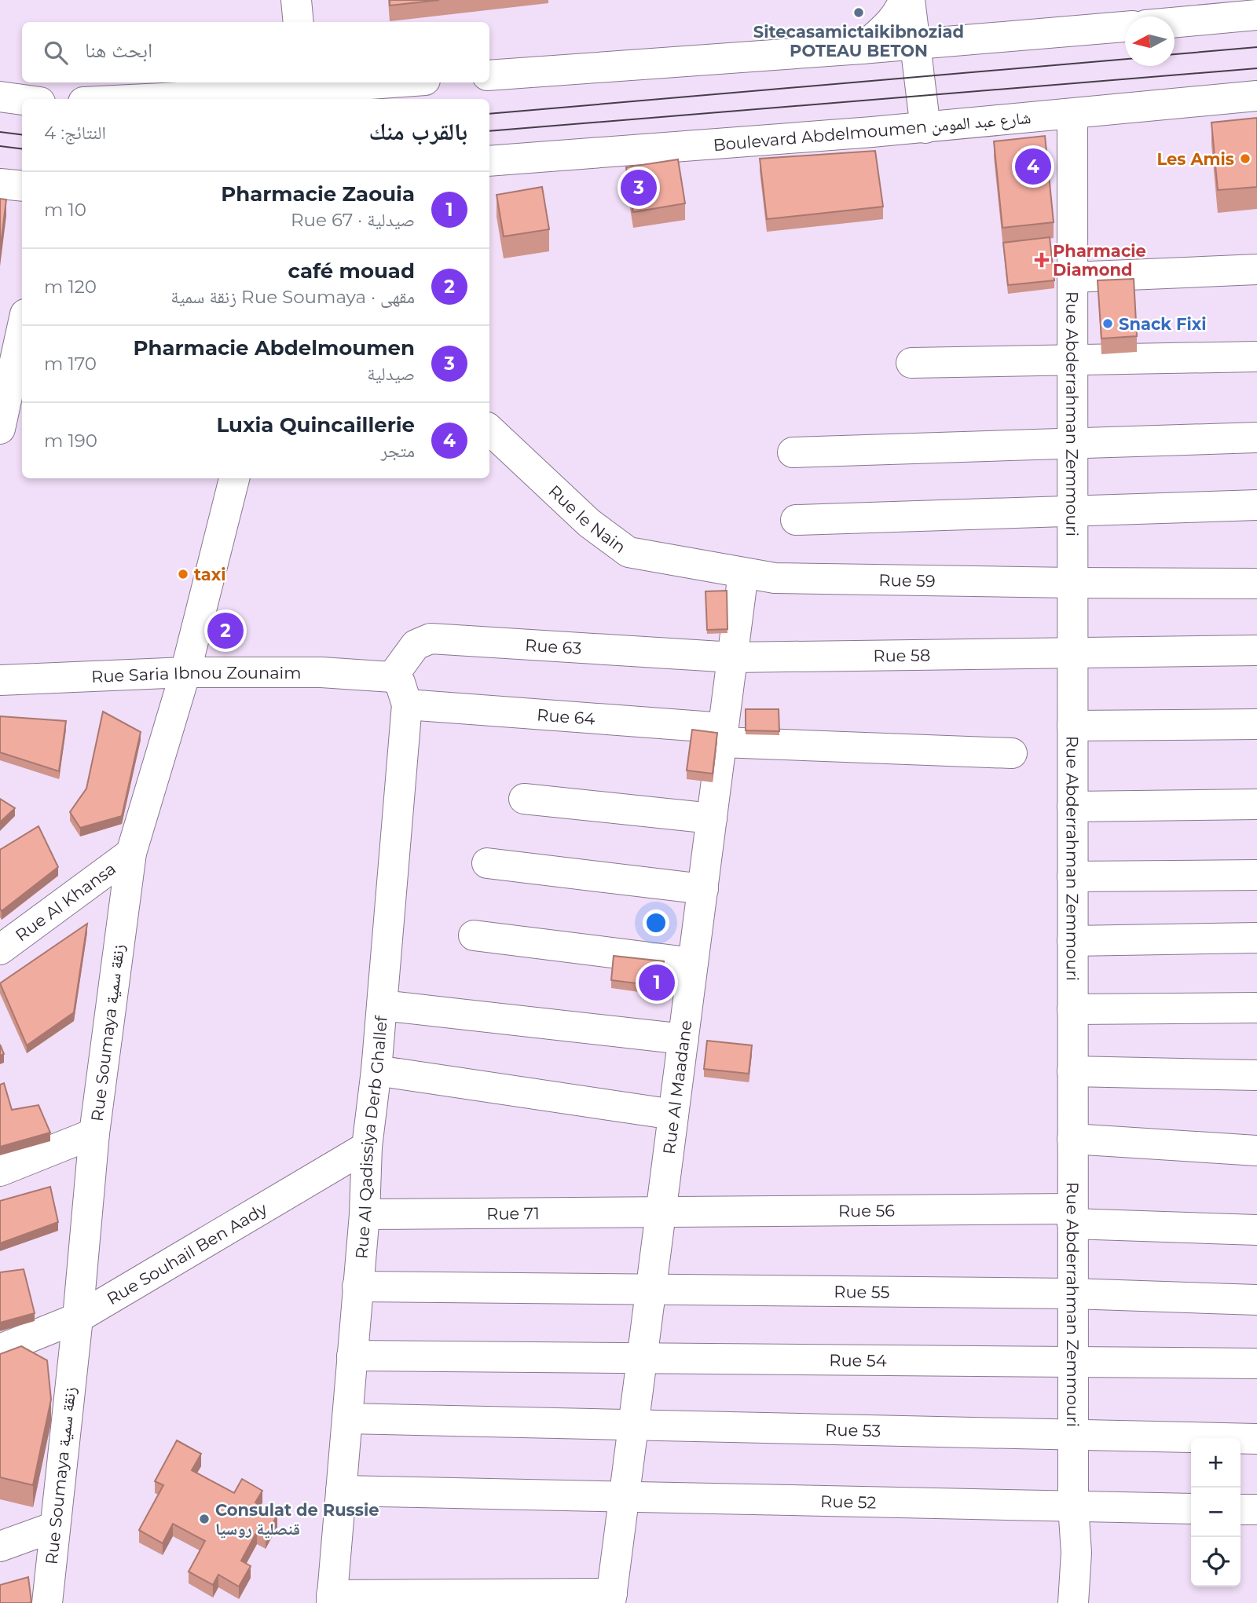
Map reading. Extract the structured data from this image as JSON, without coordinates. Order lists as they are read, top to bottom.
{
  "streets": {
    "street": [
      "Boulevard Abdelmoumen شارع عبد المومن",
      "Rue Abderrahman Zemmouri",
      "Rue le Nain",
      "Rue 59",
      "Rue 63",
      "Rue 58",
      "Rue Saria Ibnou Zounaim",
      "Rue 64",
      "Rue Al Khansa",
      "Rue Soumaya زنقة سمية",
      "Rue Al Maadane",
      "Rue Al Qadissiya Derb Ghallef",
      "Rue 56",
      "Rue 71",
      "Rue Souhail Ben Aady",
      "Rue 55",
      "Rue 54",
      "Rue 53",
      "Rue 52"
    ]
  },
  "crossings": [
    ["Boulevard Abdelmoumen شارع عبد المومن", "Rue Abderrahman Zemmouri"],
    ["Rue Abderrahman Zemmouri", "Rue 59"],
    ["Rue Abderrahman Zemmouri", "Rue 58"],
    ["Rue Abderrahman Zemmouri", "Rue 56"],
    ["Rue Abderrahman Zemmouri", "Rue 55"],
    ["Rue Abderrahman Zemmouri", "Rue 54"],
    ["Rue Abderrahman Zemmouri", "Rue 53"],
    ["Rue Abderrahman Zemmouri", "Rue 52"],
    ["Rue le Nain", "Rue 59"],
    ["Rue le Nain", "Rue Al Maadane"],
    ["Rue 59", "Rue Al Maadane"],
    ["Rue 63", "Rue 58"],
    ["Rue 63", "Rue Saria Ibnou Zounaim"],
    ["Rue 63", "Rue Al Maadane"],
    ["Rue 63", "Rue Al Qadissiya Derb Ghallef"],
    ["Rue 58", "Rue Al Maadane"],
    ["Rue Saria Ibnou Zounaim", "Rue Soumaya زنقة سمية"],
    ["Rue Saria Ibnou Zounaim", "Rue Al Qadissiya Derb Ghallef"],
    ["Rue 64", "Rue Al Maadane"],
    ["Rue 64", "Rue Al Qadissiya Derb Ghallef"],
    ["Rue Al Khansa", "Rue Soumaya زنقة سمية"],
    ["Rue Soumaya زنقة سمية", "Rue Souhail Ben Aady"],
    ["Rue Al Maadane", "Rue 56"],
    ["Rue Al Maadane", "Rue 71"],
    ["Rue Al Maadane", "Rue 55"],
    ["Rue Al Maadane", "Rue 54"],
    ["Rue Al Maadane", "Rue 53"],
    ["Rue Al Maadane", "Rue 52"],
    ["Rue Al Qadissiya Derb Ghallef", "Rue 71"],
    ["Rue Al Qadissiya Derb Ghallef", "Rue Souhail Ben Aady"],
    ["Rue Al Qadissiya Derb Ghallef", "Rue 55"],
    ["Rue Al Qadissiya Derb Ghallef", "Rue 54"],
    ["Rue Al Qadissiya Derb Ghallef", "Rue 53"],
    ["Rue Al Qadissiya Derb Ghallef", "Rue 52"],
    ["Rue 56", "Rue 71"]
  ],
  "places": {
    "other": [
      "Sitecasamictaikibnoziad POTEAU BETON",
      "Les Amis",
      "Snack Fixi",
      "taxi",
      "Consulat de Russie قنصلية روسيا"
    ],
    "health": ["Pharmacie Diamond"]
  },
  "north": "left",
  "page": {
    "search": "ابحث هنا",
    "heading": ["بالقرب منك", "النتائج: 4"],
    "pins": [
      "4",
      "3",
      "2",
      "1"
    ],
    "list": [
      {
        "mark": "1",
        "name": "Pharmacie Zaouia",
        "note": "صيدلية · Rue 67",
        "value": "10 m"
      },
      {
        "mark": "2",
        "name": "café mouad",
        "note": "مقهى · Rue Soumaya زنقة سمية",
        "value": "120 m"
      },
      {
        "mark": "3",
        "name": "Pharmacie Abdelmoumen",
        "note": "صيدلية",
        "value": "170 m"
      },
      {
        "mark": "4",
        "name": "Luxia Quincaillerie",
        "note": "متجر",
        "value": "190 m"
      }
    ],
    "map_buttons": ["+", "−"]
  }
}
